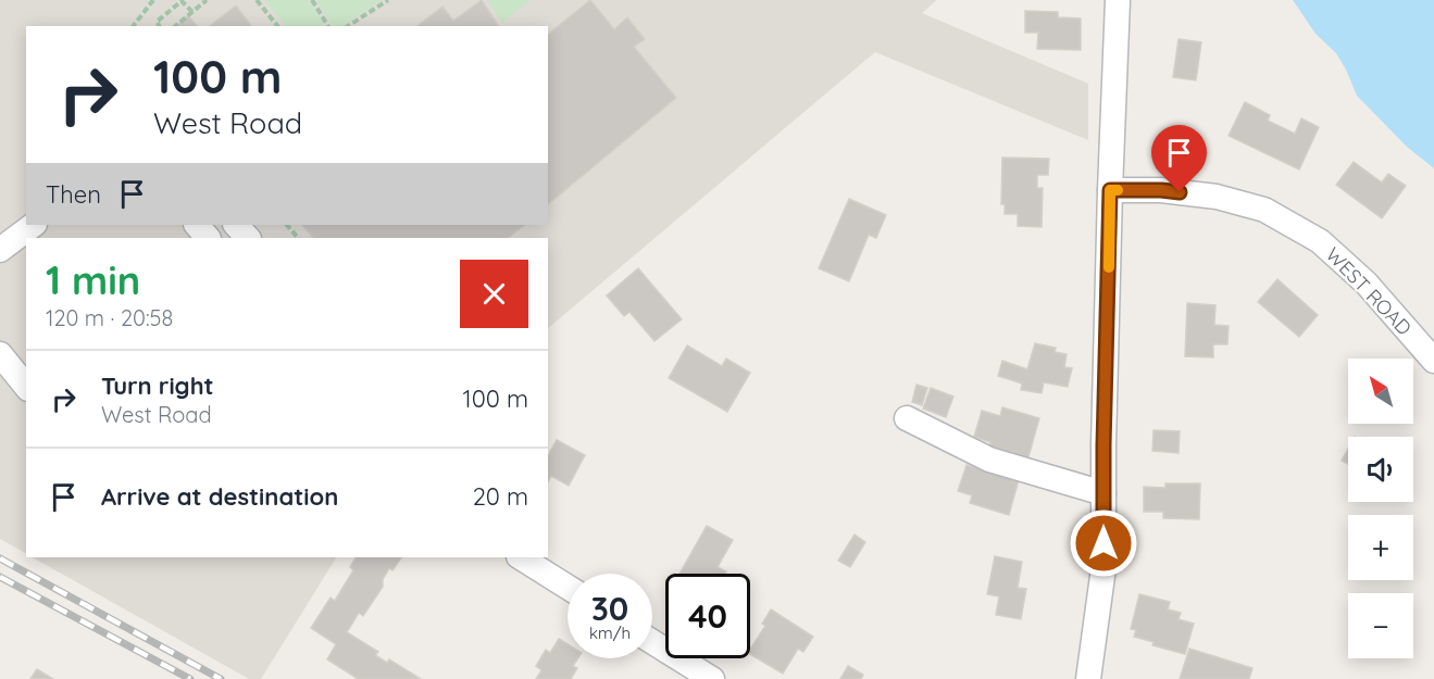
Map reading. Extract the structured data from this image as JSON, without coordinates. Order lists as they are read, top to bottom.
{
  "streets": {
    "street": ["WEST ROAD"]
  },
  "north": "top left",
  "page": {
    "turn": ["100 m", "West Road"],
    "then": "Then",
    "heading": ["1 min", "120 m · 20:58"],
    "list": [
      {
        "name": "Turn right",
        "note": "West Road",
        "value": "100 m"
      },
      {
        "name": "Arrive at destination",
        "value": "20 m"
      }
    ],
    "map_buttons": ["+", "−"],
    "speed": "30 km/h",
    "limit": "40"
  }
}
